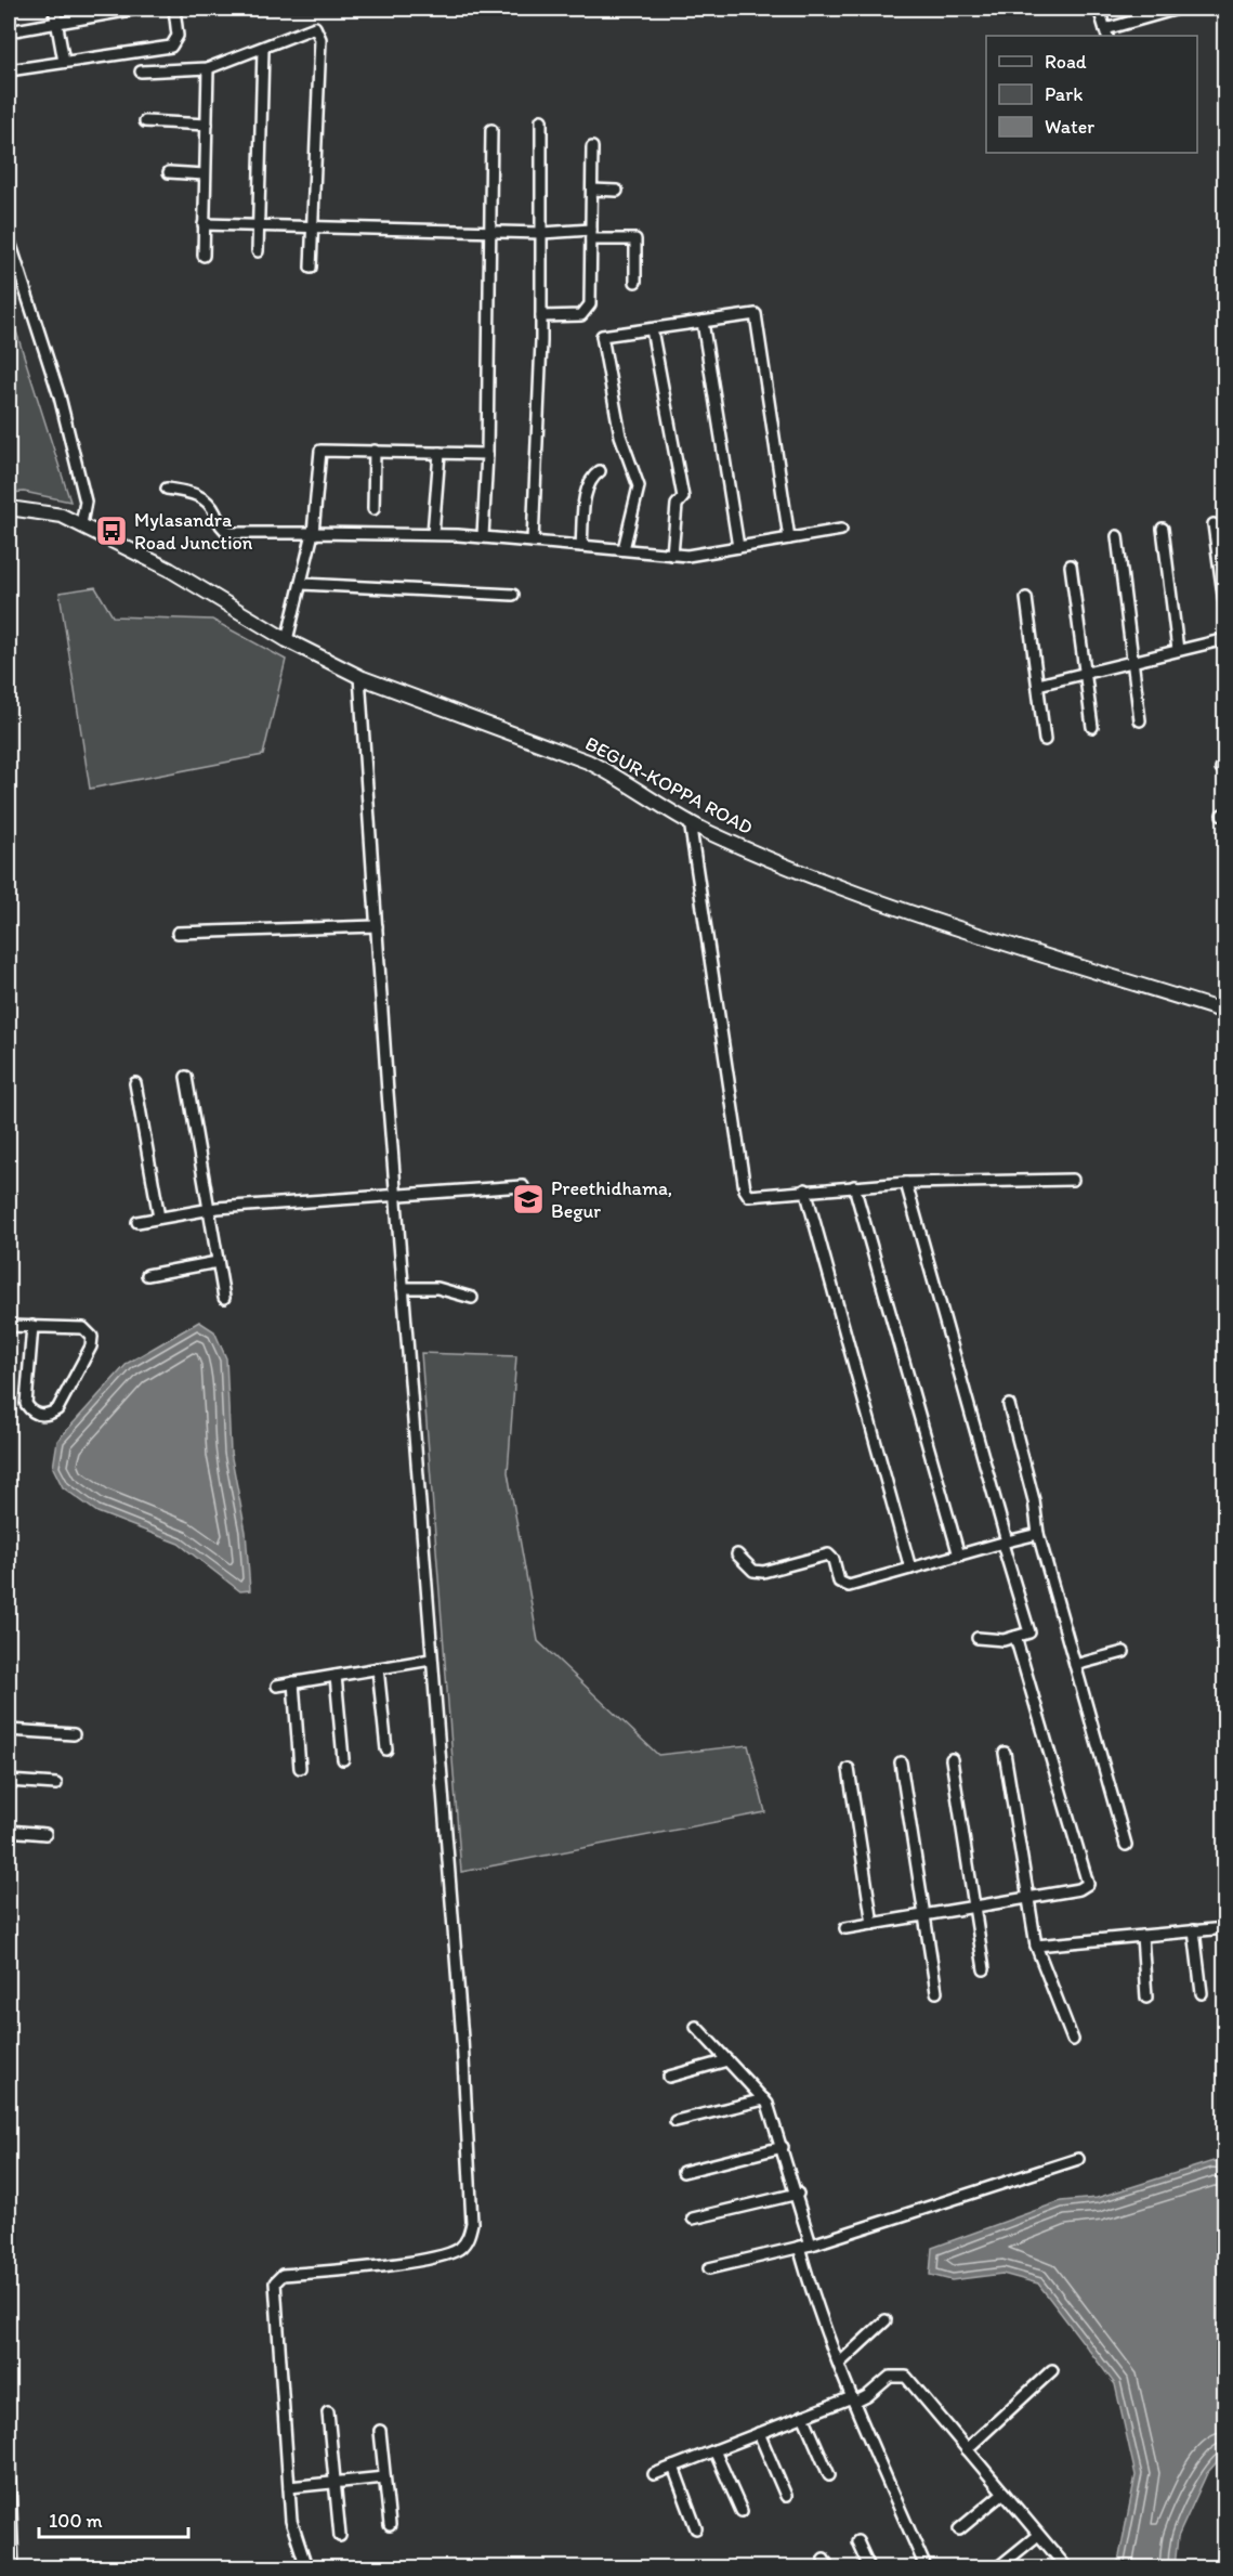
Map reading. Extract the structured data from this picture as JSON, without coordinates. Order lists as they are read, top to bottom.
{
  "streets": {
    "main road": ["BEGUR-KOPPA ROAD"]
  },
  "places": {
    "bus stop": ["Mylasandra Road Junction"],
    "school or university": ["Preethidhama, Begur"]
  },
  "legend": ["Road", "Park", "Water"],
  "scale_bar": "100 m"
}
